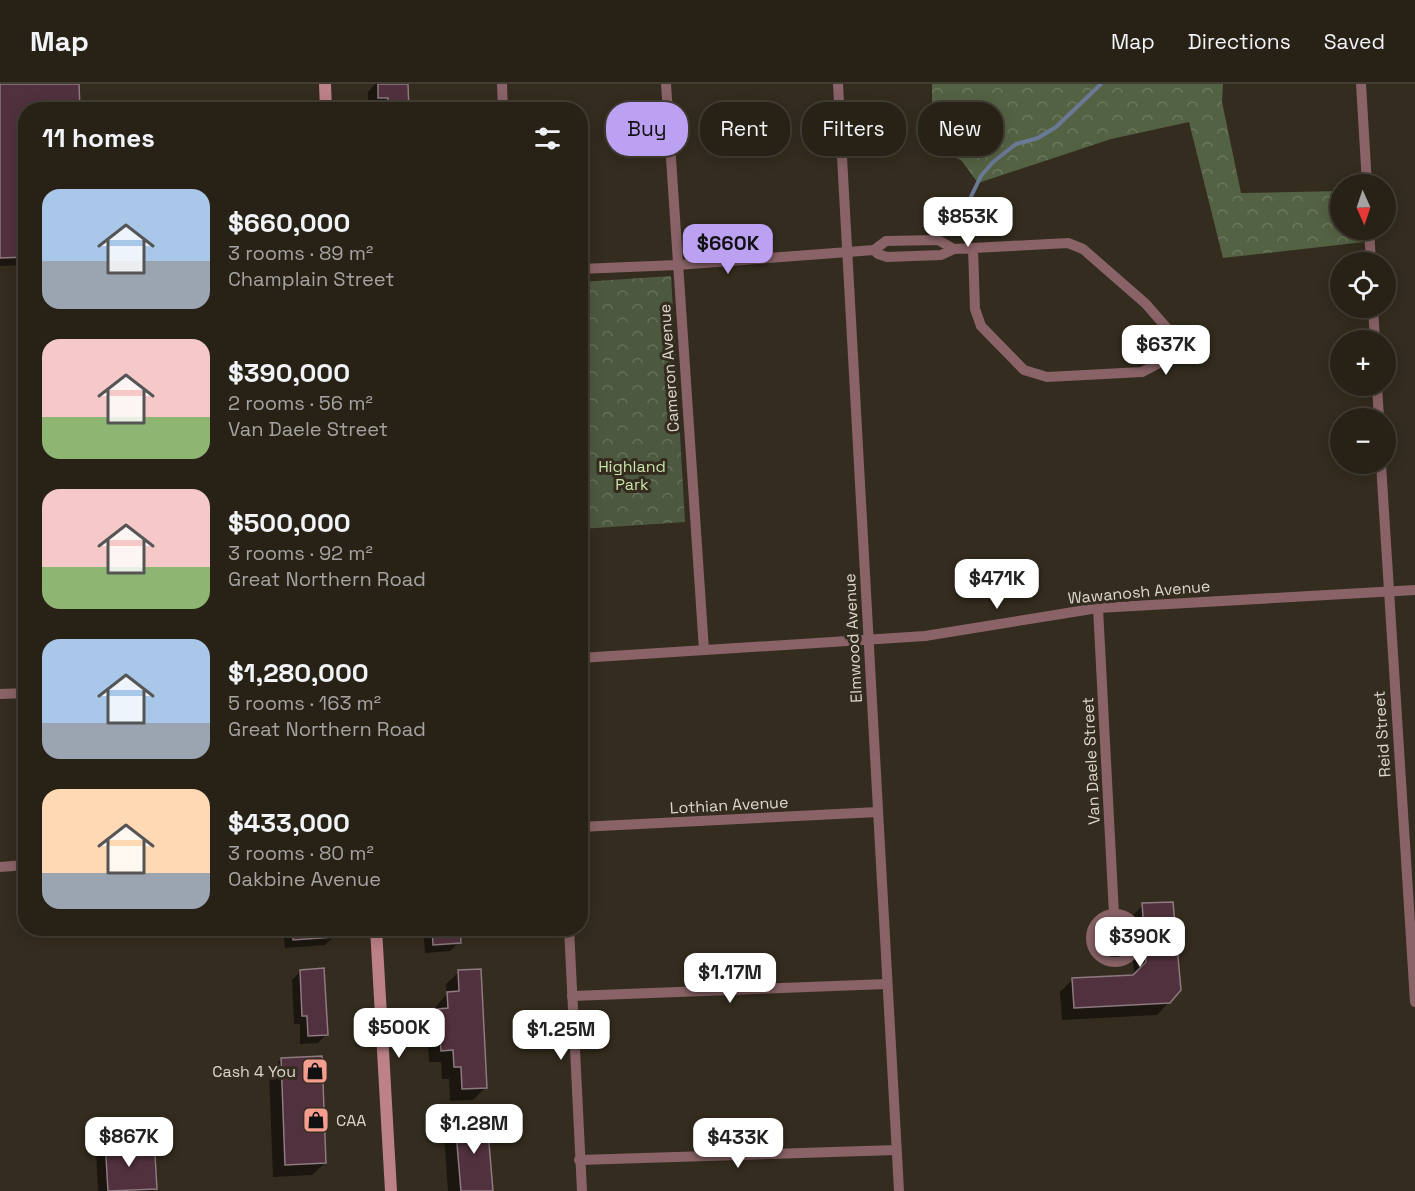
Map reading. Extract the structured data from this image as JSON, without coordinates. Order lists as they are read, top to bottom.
{
  "streets": {
    "street": [
      "Cameron Avenue",
      "Wawanosh Avenue",
      "Elmwood Avenue",
      "Reid Street",
      "Van Daele Street",
      "Lothian Avenue"
    ]
  },
  "crossings": [
    ["Cameron Avenue", "Wawanosh Avenue"],
    ["Wawanosh Avenue", "Elmwood Avenue"],
    ["Wawanosh Avenue", "Reid Street"],
    ["Wawanosh Avenue", "Van Daele Street"],
    ["Elmwood Avenue", "Lothian Avenue"]
  ],
  "parks": ["Highland Park"],
  "places": {
    "shop": ["Cash 4 You", "CAA"]
  },
  "north": "bottom",
  "page": {
    "header": "Map",
    "nav": ["Map", "Directions", "Saved"],
    "chip": [
      "Buy",
      "Rent",
      "Filters",
      "New"
    ],
    "heading": "11 homes",
    "map_buttons": ["+", "−"],
    "list": [
      {
        "name": "$660,000",
        "note": "3 rooms · 89 m² · Champlain Street"
      },
      {
        "name": "$390,000",
        "note": "2 rooms · 56 m² · Van Daele Street"
      },
      {
        "name": "$500,000",
        "note": "3 rooms · 92 m² · Great Northern Road"
      },
      {
        "name": "$1,280,000",
        "note": "5 rooms · 163 m² · Great Northern Road"
      },
      {
        "name": "$433,000",
        "note": "3 rooms · 80 m² · Oakbine Avenue"
      }
    ],
    "price": [
      "$853K",
      "$660K",
      "$637K",
      "$471K",
      "$390K",
      "$1.17M",
      "$500K",
      "$1.25M",
      "$1.28M",
      "$867K",
      "$433K"
    ]
  }
}
